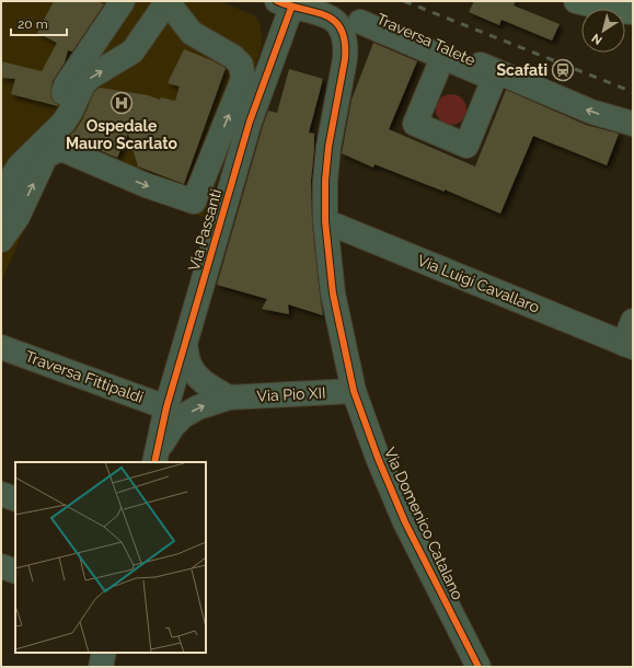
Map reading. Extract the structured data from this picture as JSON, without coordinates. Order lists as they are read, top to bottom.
{
  "streets": {
    "street": [
      "Traversa Talete",
      "Via Passanti",
      "Via Luigi Cavallaro",
      "Traversa Fittipaldi",
      "Via Pio XII",
      "Via Domenico Catalano"
    ]
  },
  "crossings": [
    ["Traversa Talete", "Via Domenico Catalano"],
    ["Via Passanti", "Traversa Fittipaldi"],
    ["Via Passanti", "Via Pio XII"],
    ["Via Luigi Cavallaro", "Via Domenico Catalano"],
    ["Via Pio XII", "Via Domenico Catalano"]
  ],
  "one_way": ["Traversa Talete", "Via Pio XII"],
  "places": {
    "station": ["Scafati"],
    "hospital": ["Ospedale Mauro Scarlato"]
  },
  "scale_bar": "20 m",
  "north": "bottom left"
}
